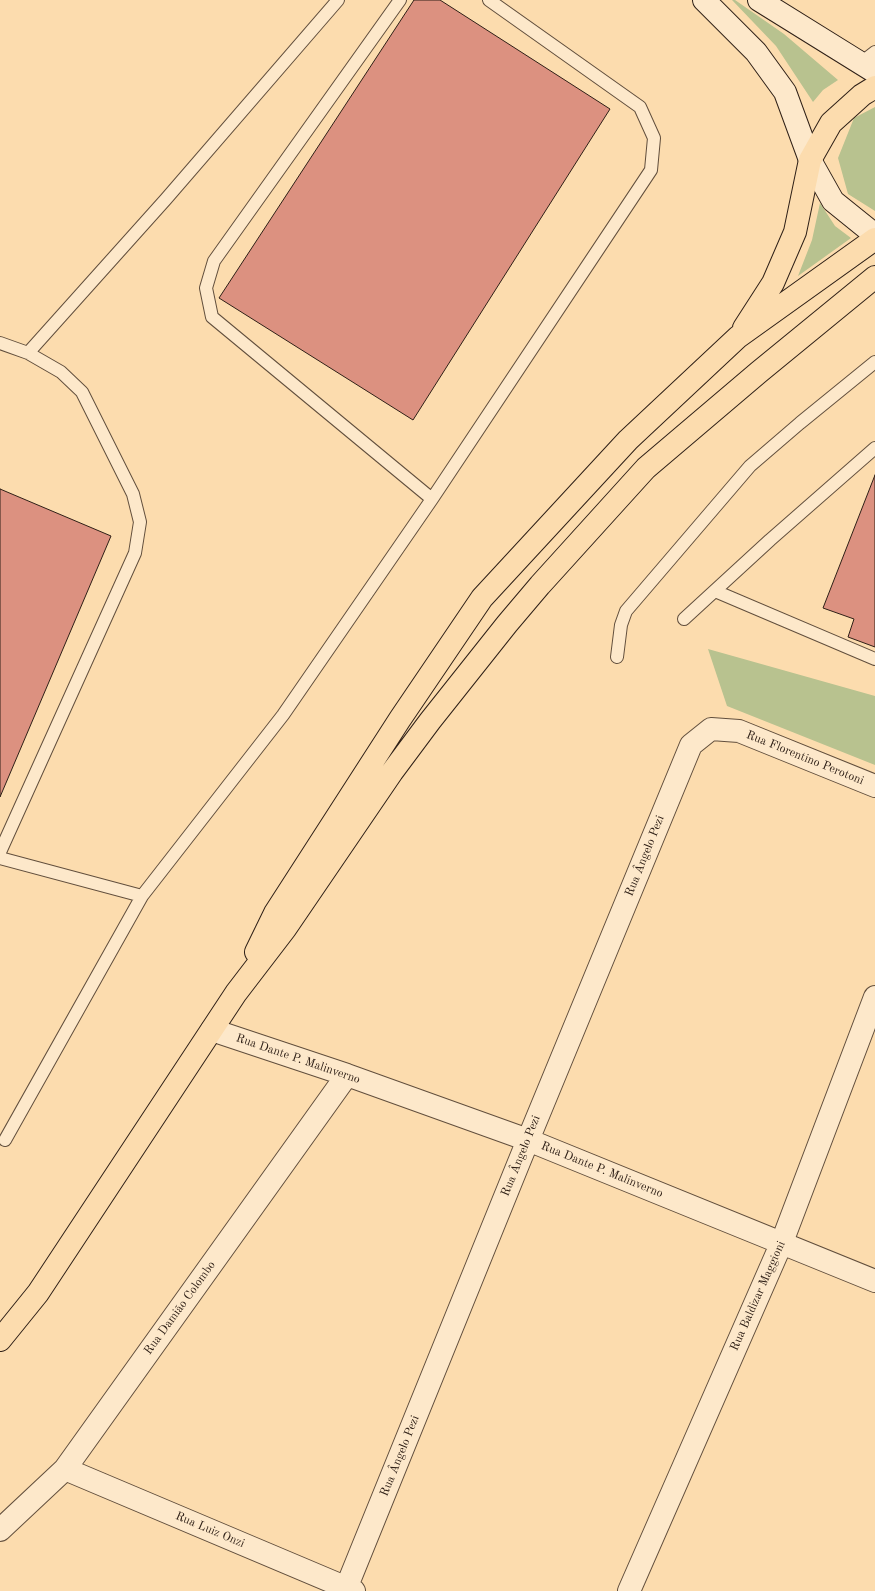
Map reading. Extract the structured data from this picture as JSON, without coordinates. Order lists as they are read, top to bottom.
{
  "streets": {
    "street": [
      "Rua Florentino Perotoni",
      "Rua Ângelo Pezi",
      "Rua Dante P. Malinverno",
      "Rua Baldizar Maggioni",
      "Rua Damião Colombo",
      "Rua Luiz Onzi"
    ]
  },
  "crossings": [
    ["Rua Florentino Perotoni", "Rua Ângelo Pezi"],
    ["Rua Ângelo Pezi", "Rua Dante P. Malinverno"],
    ["Rua Ângelo Pezi", "Rua Luiz Onzi"],
    ["Rua Dante P. Malinverno", "Rua Baldizar Maggioni"],
    ["Rua Dante P. Malinverno", "Rua Damião Colombo"],
    ["Rua Damião Colombo", "Rua Luiz Onzi"]
  ]
}
